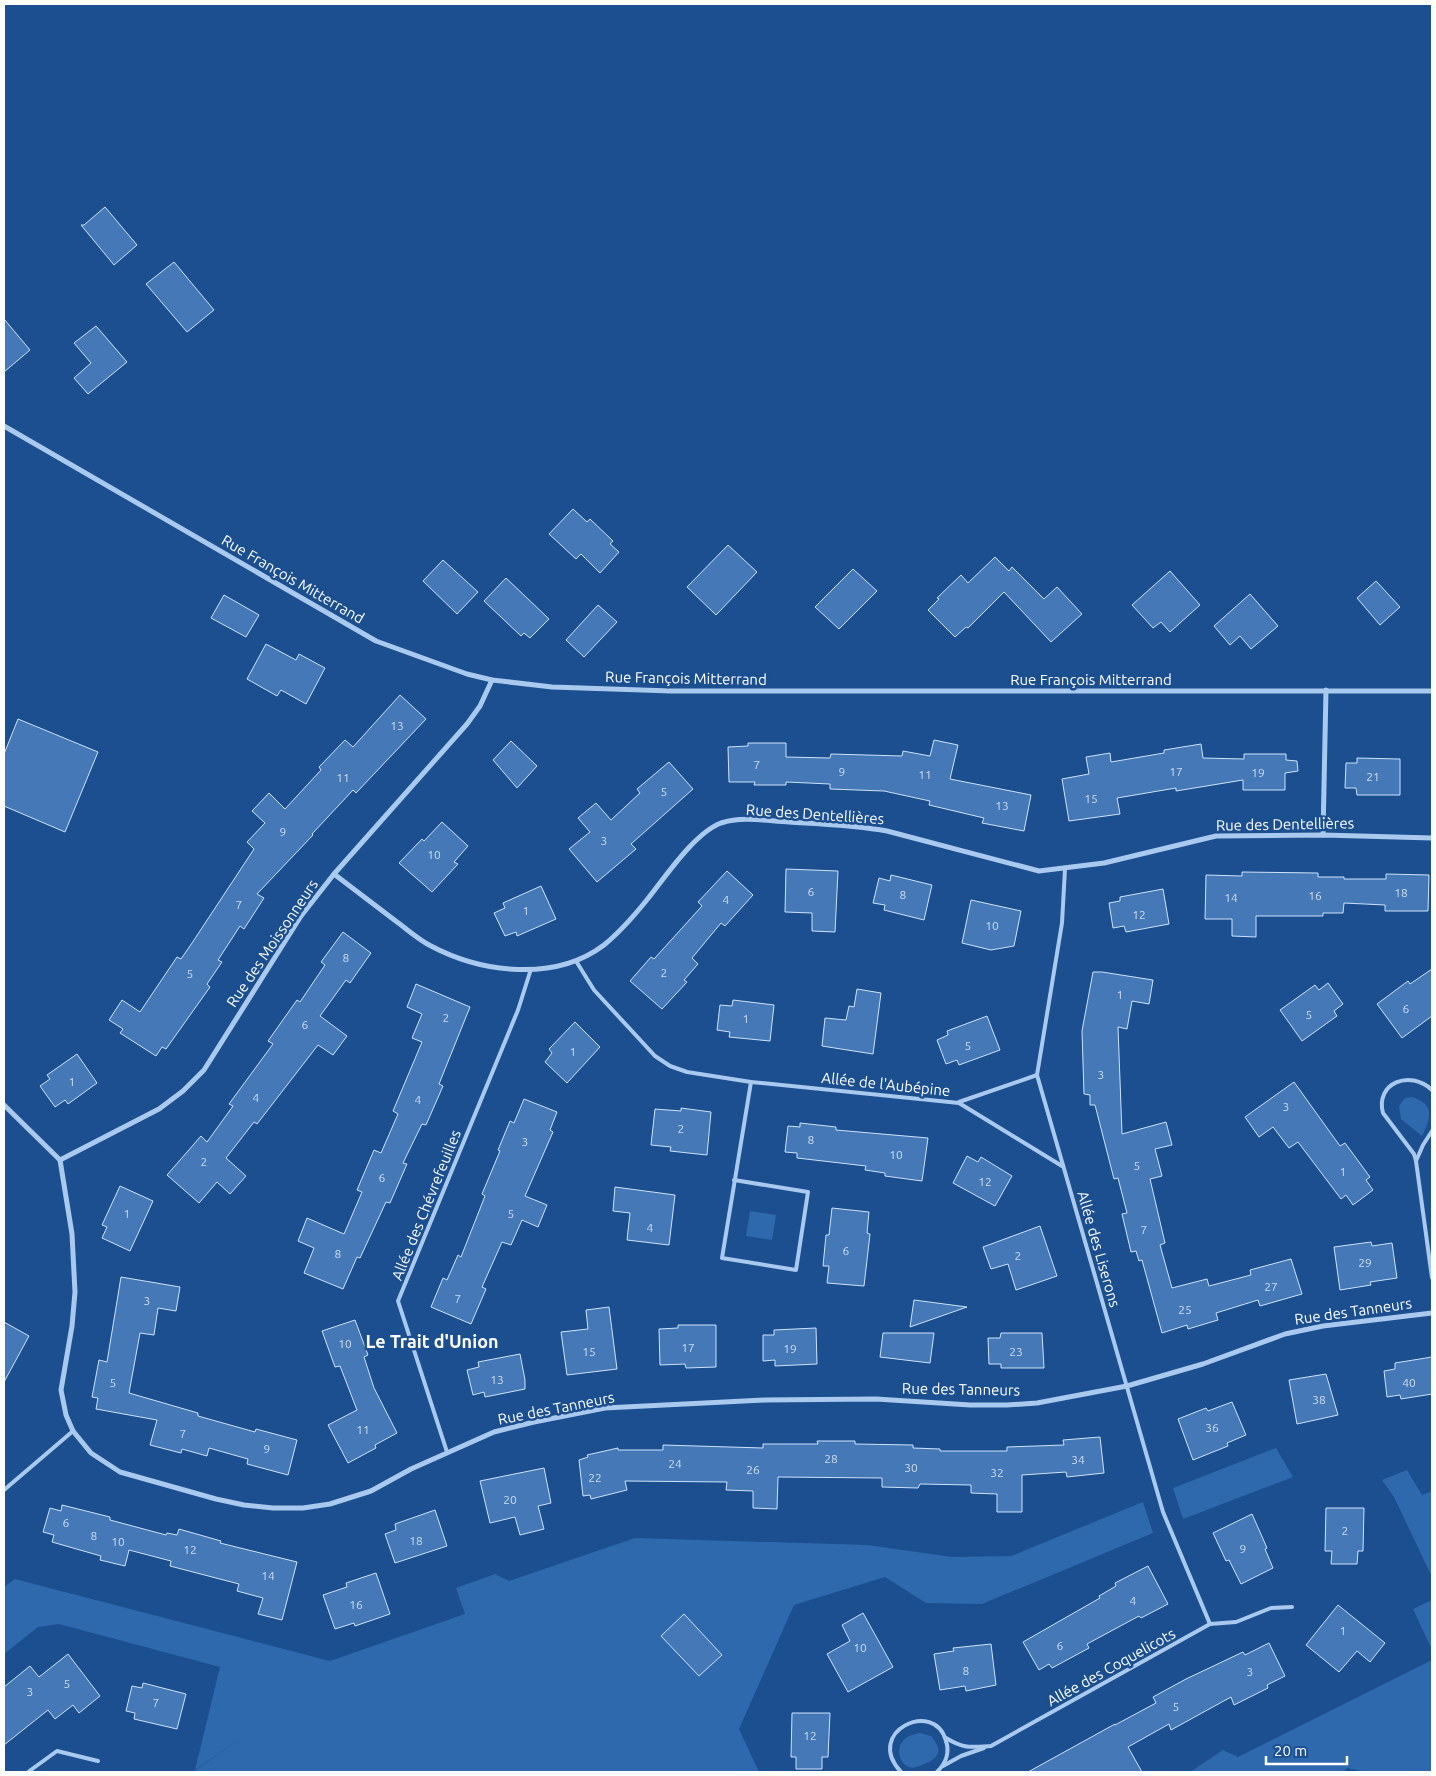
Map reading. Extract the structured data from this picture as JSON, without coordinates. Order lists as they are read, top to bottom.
{
  "streets": {
    "street": [
      "Rue François Mitterrand",
      "Rue des Dentellières",
      "Rue des Moissonneurs",
      "Rue des Tanneurs"
    ],
    "lane": [
      "Allée de l'Aubépine",
      "Allée des Chévrefeuilles",
      "Allée des Liserons",
      "Allée des Coquelicots"
    ]
  },
  "crossings": [
    ["Rue François Mitterrand", "Rue des Moissonneurs"],
    ["Rue des Dentellières", "Rue des Moissonneurs"],
    ["Rue des Dentellières", "Allée de l'Aubépine"],
    ["Rue des Dentellières", "Allée des Chévrefeuilles"],
    ["Rue des Dentellières", "Allée des Liserons"],
    ["Rue des Moissonneurs", "Rue des Tanneurs"],
    ["Allée de l'Aubépine", "Allée des Liserons"],
    ["Allée des Chévrefeuilles", "Rue des Tanneurs"],
    ["Allée des Liserons", "Rue des Tanneurs"],
    ["Allée des Liserons", "Allée des Coquelicots"]
  ],
  "districts": ["Le Trait d'Union"],
  "house_numbers": [
    "13",
    "7",
    "9",
    "17",
    "19",
    "11",
    "21",
    "11",
    "5",
    "15",
    "13",
    "9",
    "3",
    "10",
    "6",
    "18",
    "8",
    "16",
    "14",
    "4",
    "7",
    "1",
    "12",
    "10",
    "8",
    "2",
    "5",
    "1",
    "6",
    "5",
    "2",
    "1",
    "6",
    "5",
    "1",
    "3",
    "1",
    "4",
    "4",
    "3",
    "2",
    "8",
    "3",
    "10",
    "2",
    "5",
    "1",
    "6",
    "12",
    "1",
    "5",
    "4",
    "7",
    "6",
    "8",
    "2",
    "29",
    "27",
    "7",
    "3",
    "25",
    "10",
    "17",
    "19",
    "15",
    "23",
    "13",
    "5",
    "40",
    "38",
    "36",
    "11",
    "7",
    "9",
    "28",
    "34",
    "24",
    "30",
    "26",
    "32",
    "22",
    "20",
    "6",
    "2",
    "8",
    "18",
    "10",
    "9",
    "12",
    "14",
    "4",
    "16",
    "1",
    "6",
    "10",
    "8",
    "3",
    "5",
    "3",
    "7",
    "5",
    "12"
  ],
  "scale_bar": "20 m"
}
